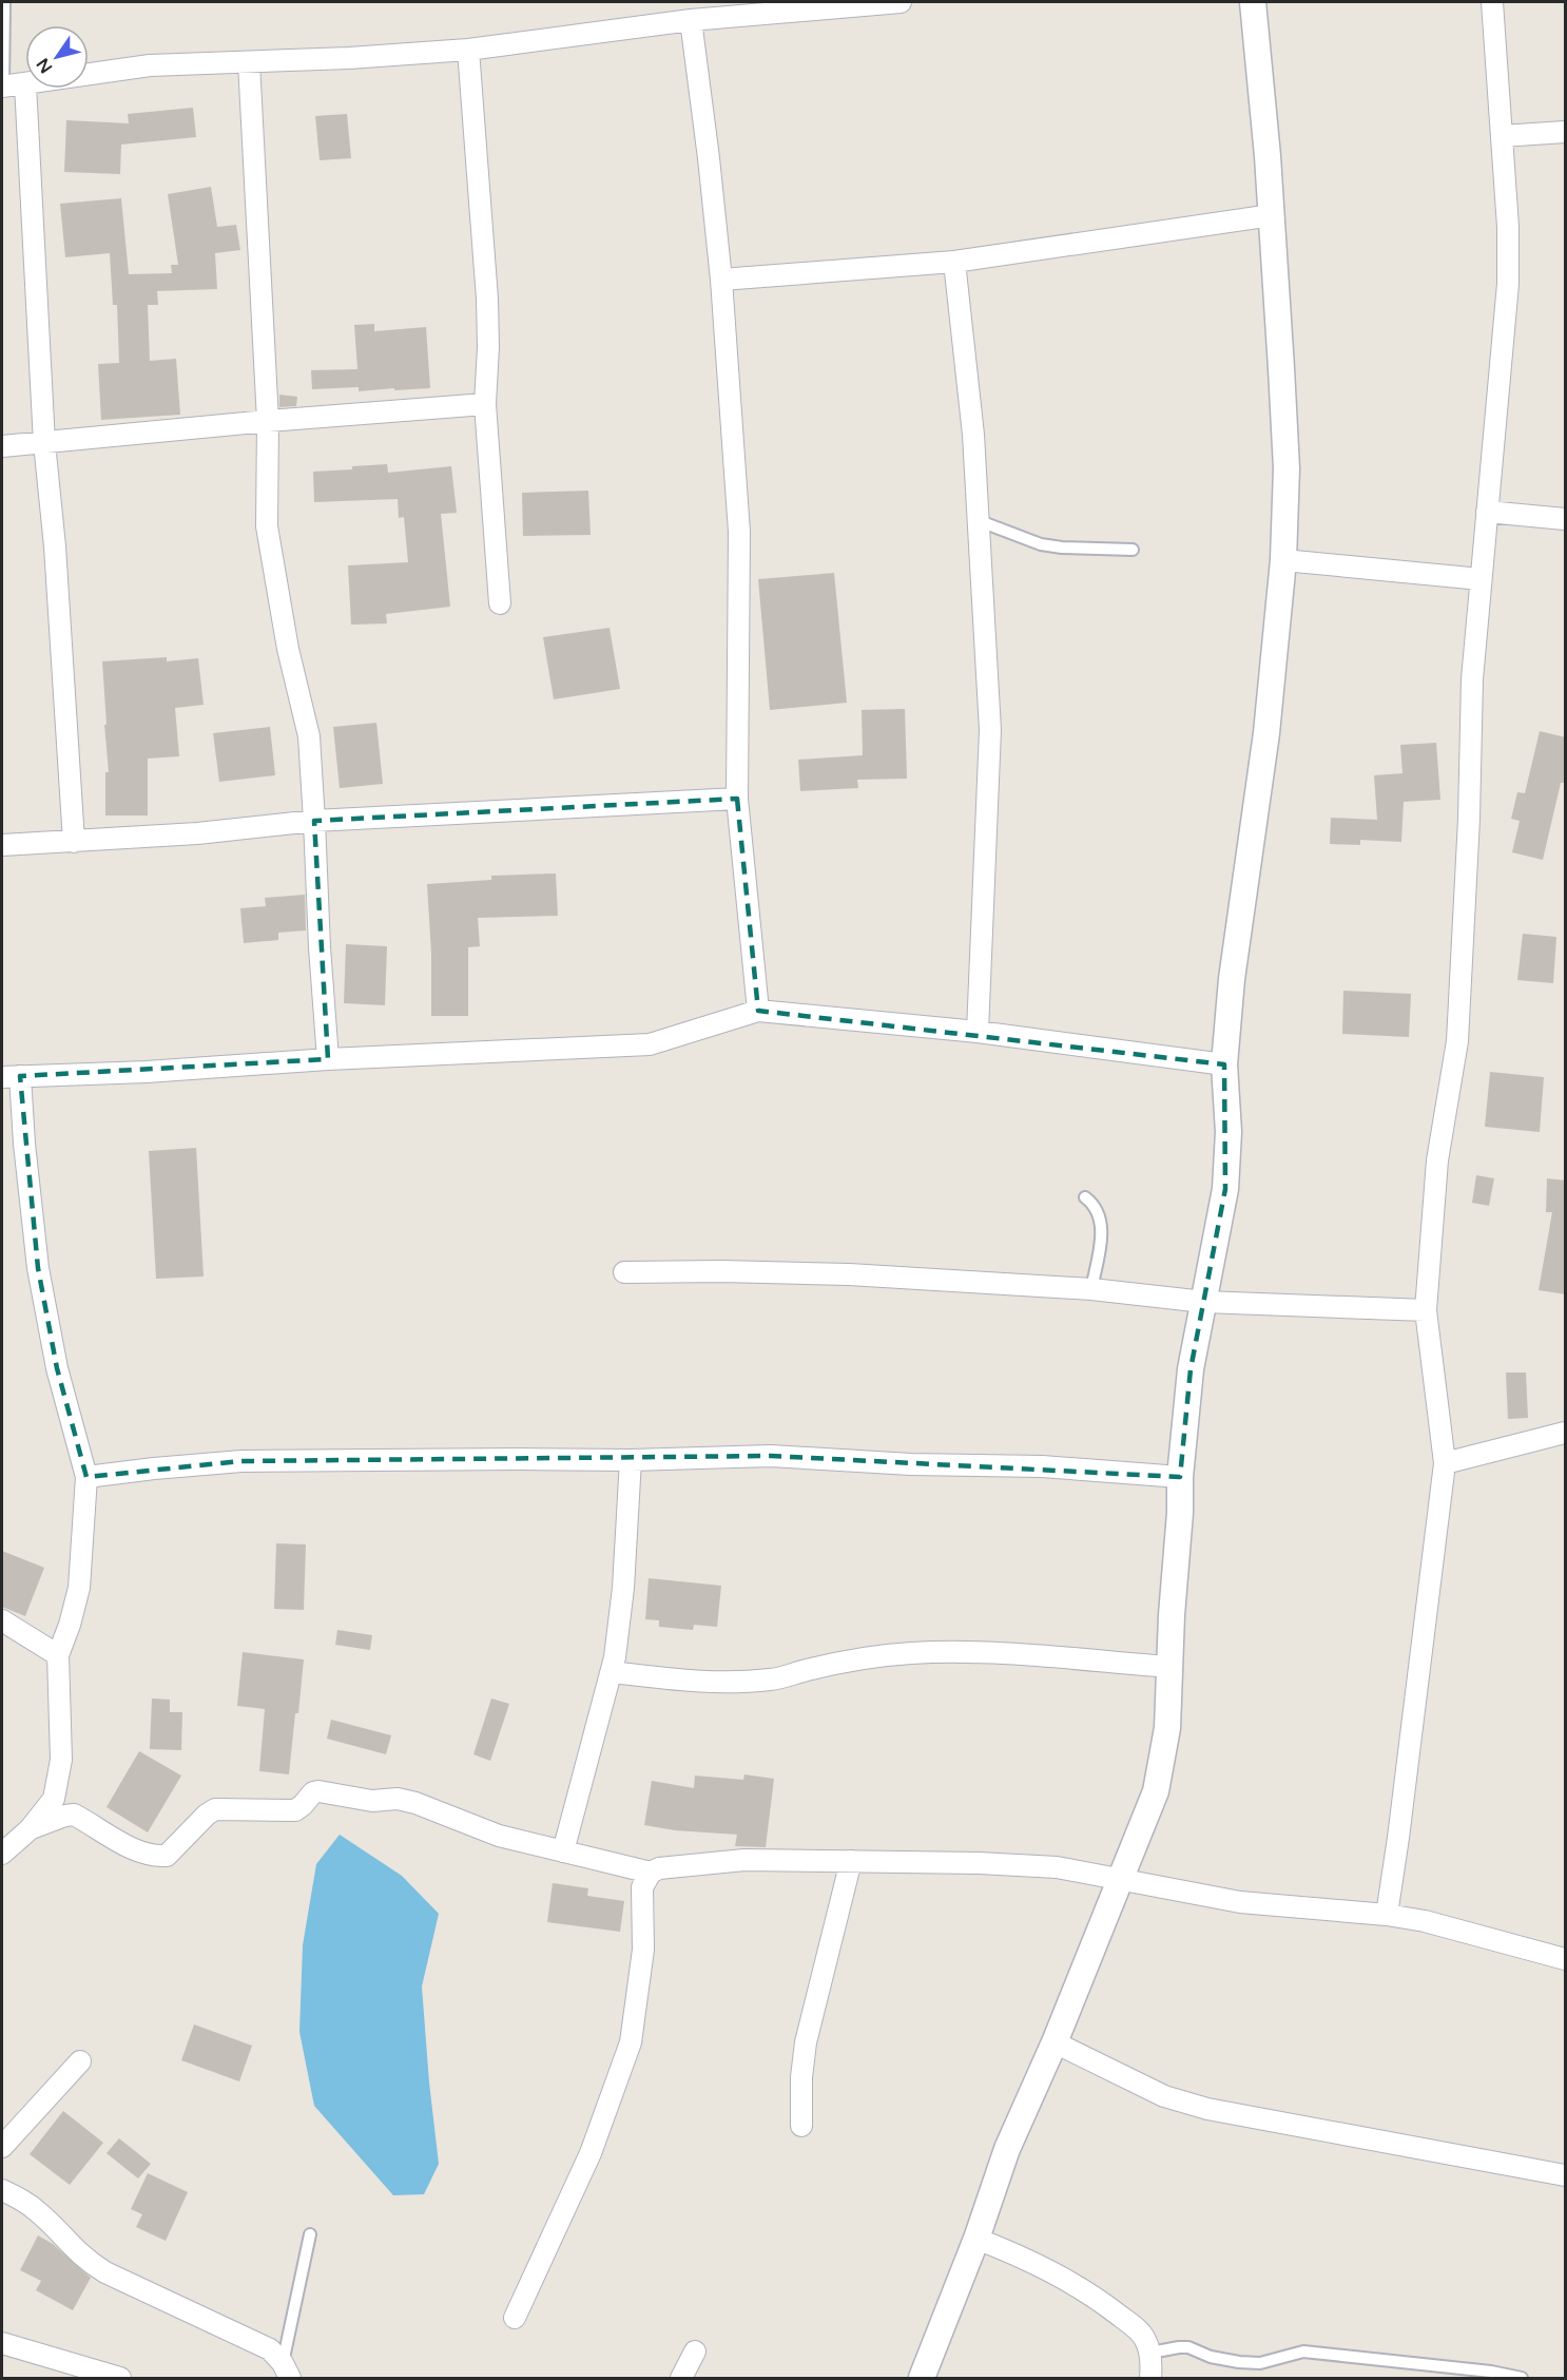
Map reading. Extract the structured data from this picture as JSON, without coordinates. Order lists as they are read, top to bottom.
{
  "north": "bottom left"
}
